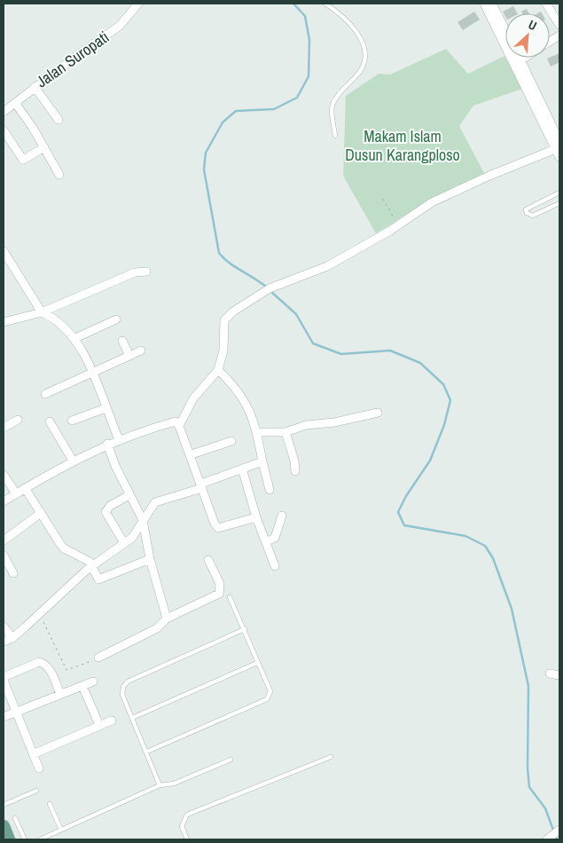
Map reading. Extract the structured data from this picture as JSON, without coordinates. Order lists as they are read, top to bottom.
{
  "streets": {
    "street": ["Jalan Suropati"]
  },
  "parks": ["Makam Islam Dusun Karangploso"],
  "north": "top right"
}
